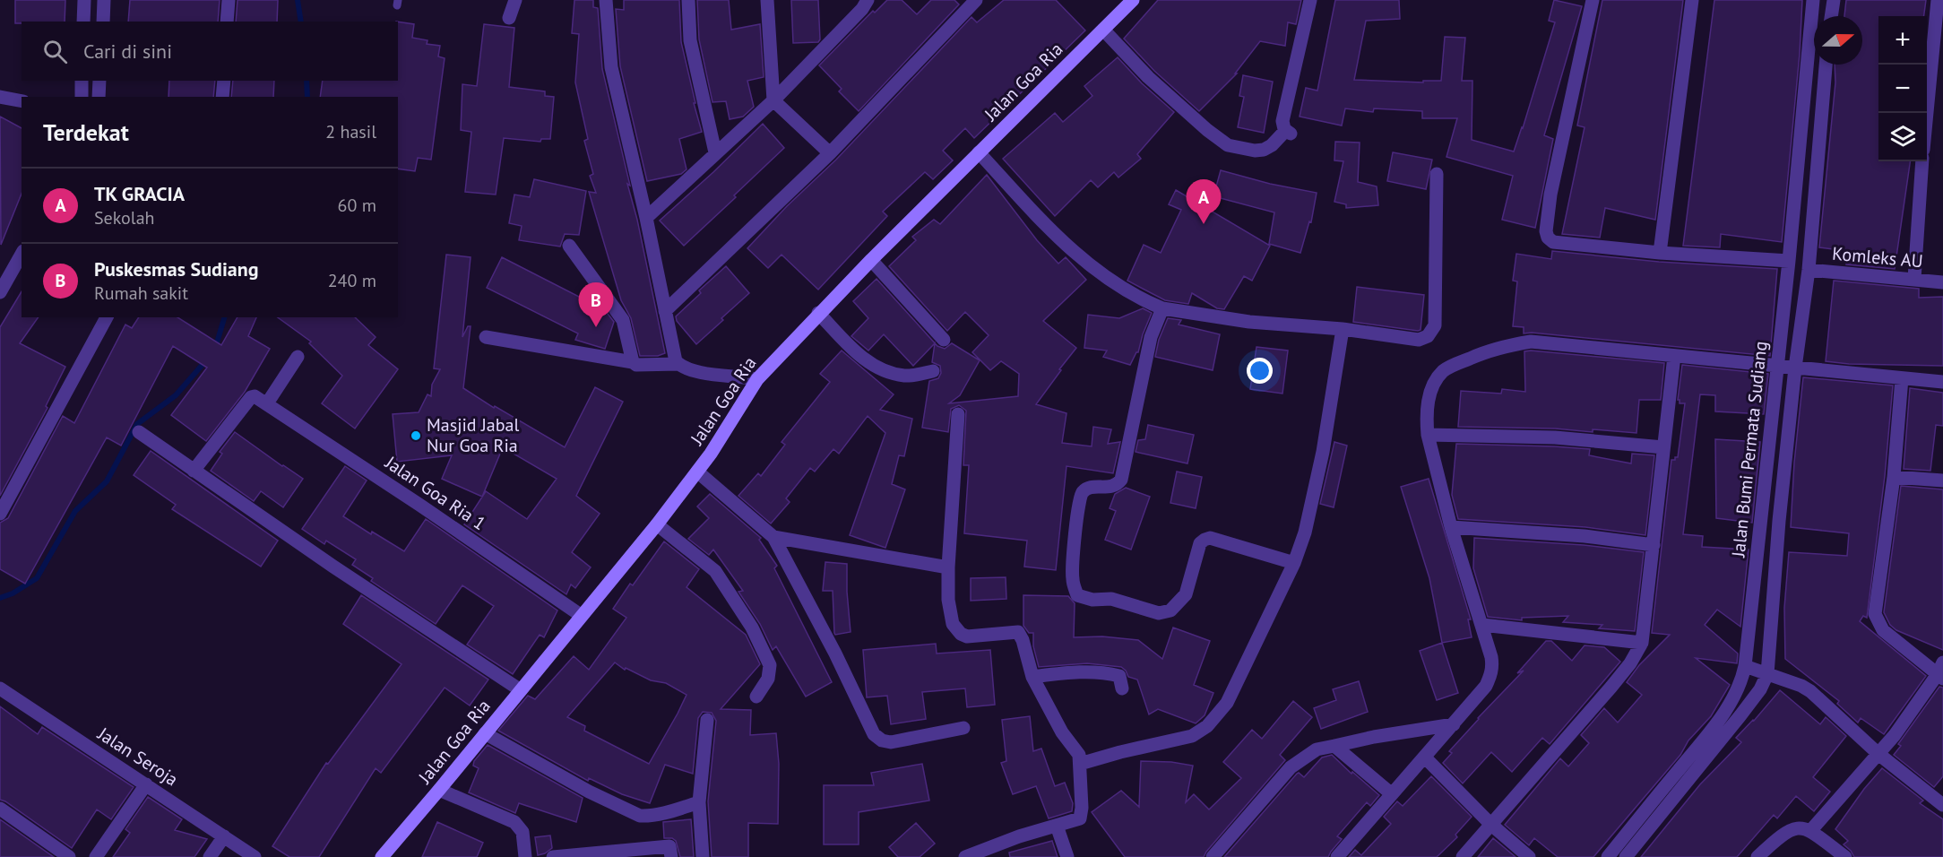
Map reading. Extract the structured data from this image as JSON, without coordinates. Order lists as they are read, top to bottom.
{
  "streets": {
    "main road": ["Jalan Goa Ria"],
    "street": [
      "Komleks AU",
      "Jalan Bumi Permata Sudiang",
      "Jalan Goa Ria 1",
      "Jalan Seroja"
    ]
  },
  "crossings": [
    ["Jalan Goa Ria", "Jalan Goa Ria 1"],
    ["Komleks AU", "Jalan Bumi Permata Sudiang"]
  ],
  "places": ["Masjid Jabal Nur Goa Ria"],
  "north": "right",
  "page": {
    "map_buttons": ["+", "−"],
    "search": "Cari di sini",
    "heading": ["Terdekat", "2 hasil"],
    "list": [
      {
        "mark": "A",
        "name": "TK GRACIA",
        "note": "Sekolah",
        "value": "60 m"
      },
      {
        "mark": "B",
        "name": "Puskesmas Sudiang",
        "note": "Rumah sakit",
        "value": "240 m"
      }
    ],
    "pins": ["A", "B"]
  }
}
